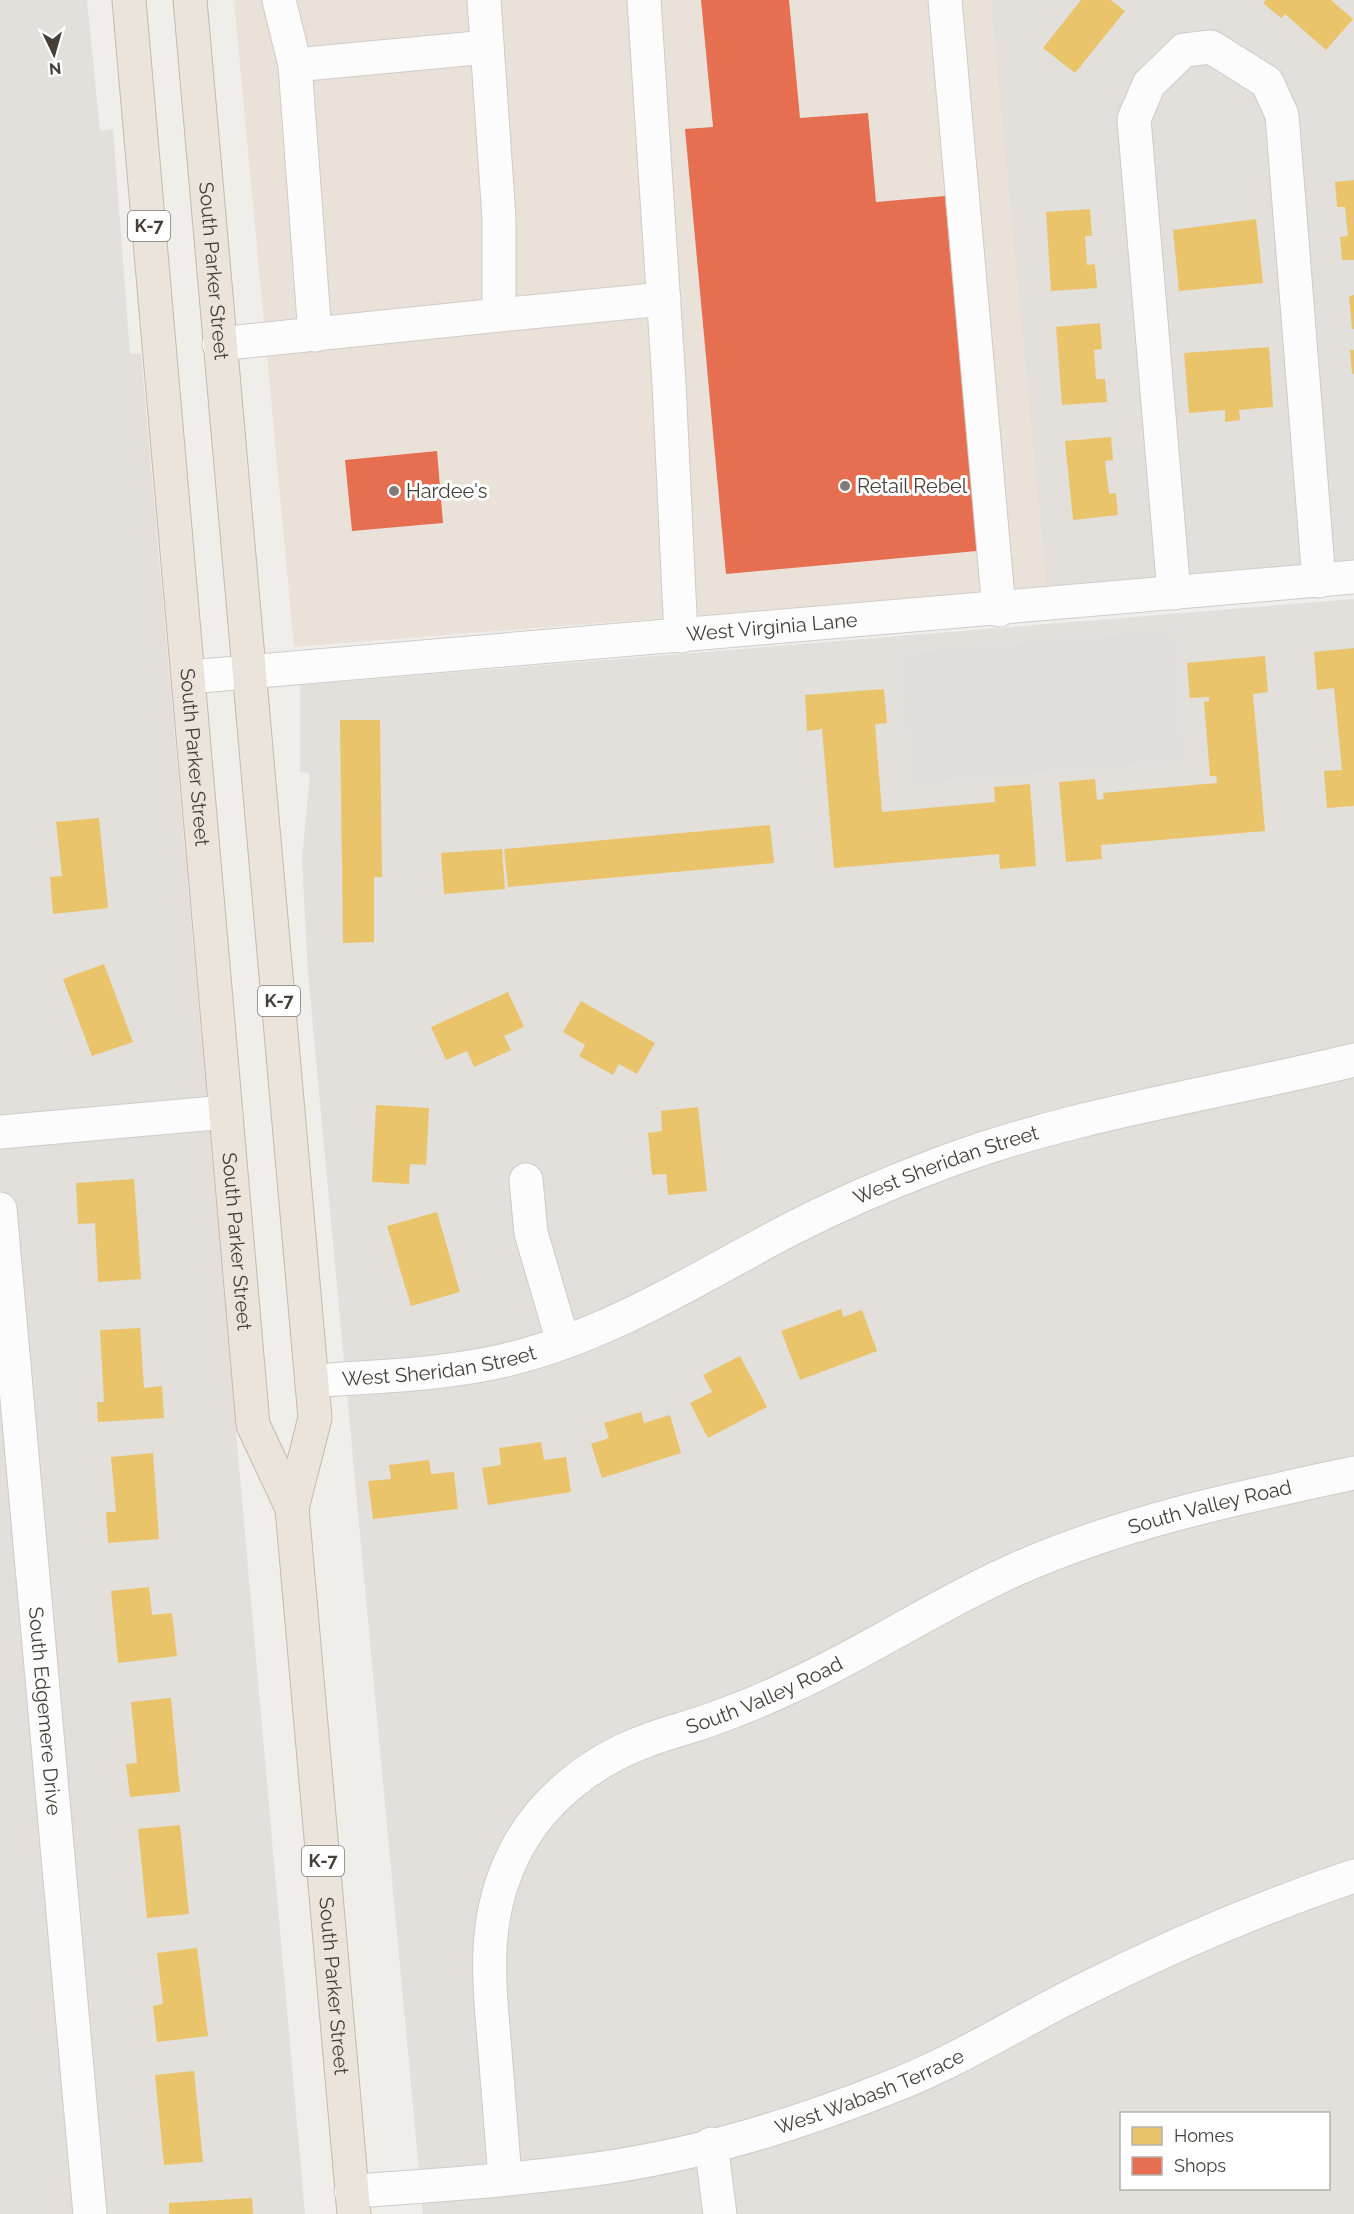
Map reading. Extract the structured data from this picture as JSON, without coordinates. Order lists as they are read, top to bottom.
{
  "streets": {
    "highway": ["K-7", "South Parker Street"],
    "street": [
      "West Virginia Lane",
      "West Sheridan Street",
      "South Valley Road",
      "South Edgemere Drive",
      "West Wabash Terrace"
    ]
  },
  "crossings": [
    ["South Parker Street", "West Virginia Lane"],
    ["South Parker Street", "West Sheridan Street"],
    ["South Parker Street", "West Wabash Terrace"],
    ["South Valley Road", "West Wabash Terrace"]
  ],
  "places": ["Retail Rebel", "Hardee's"],
  "legend": ["Homes", "Shops"],
  "north": "bottom"
}
